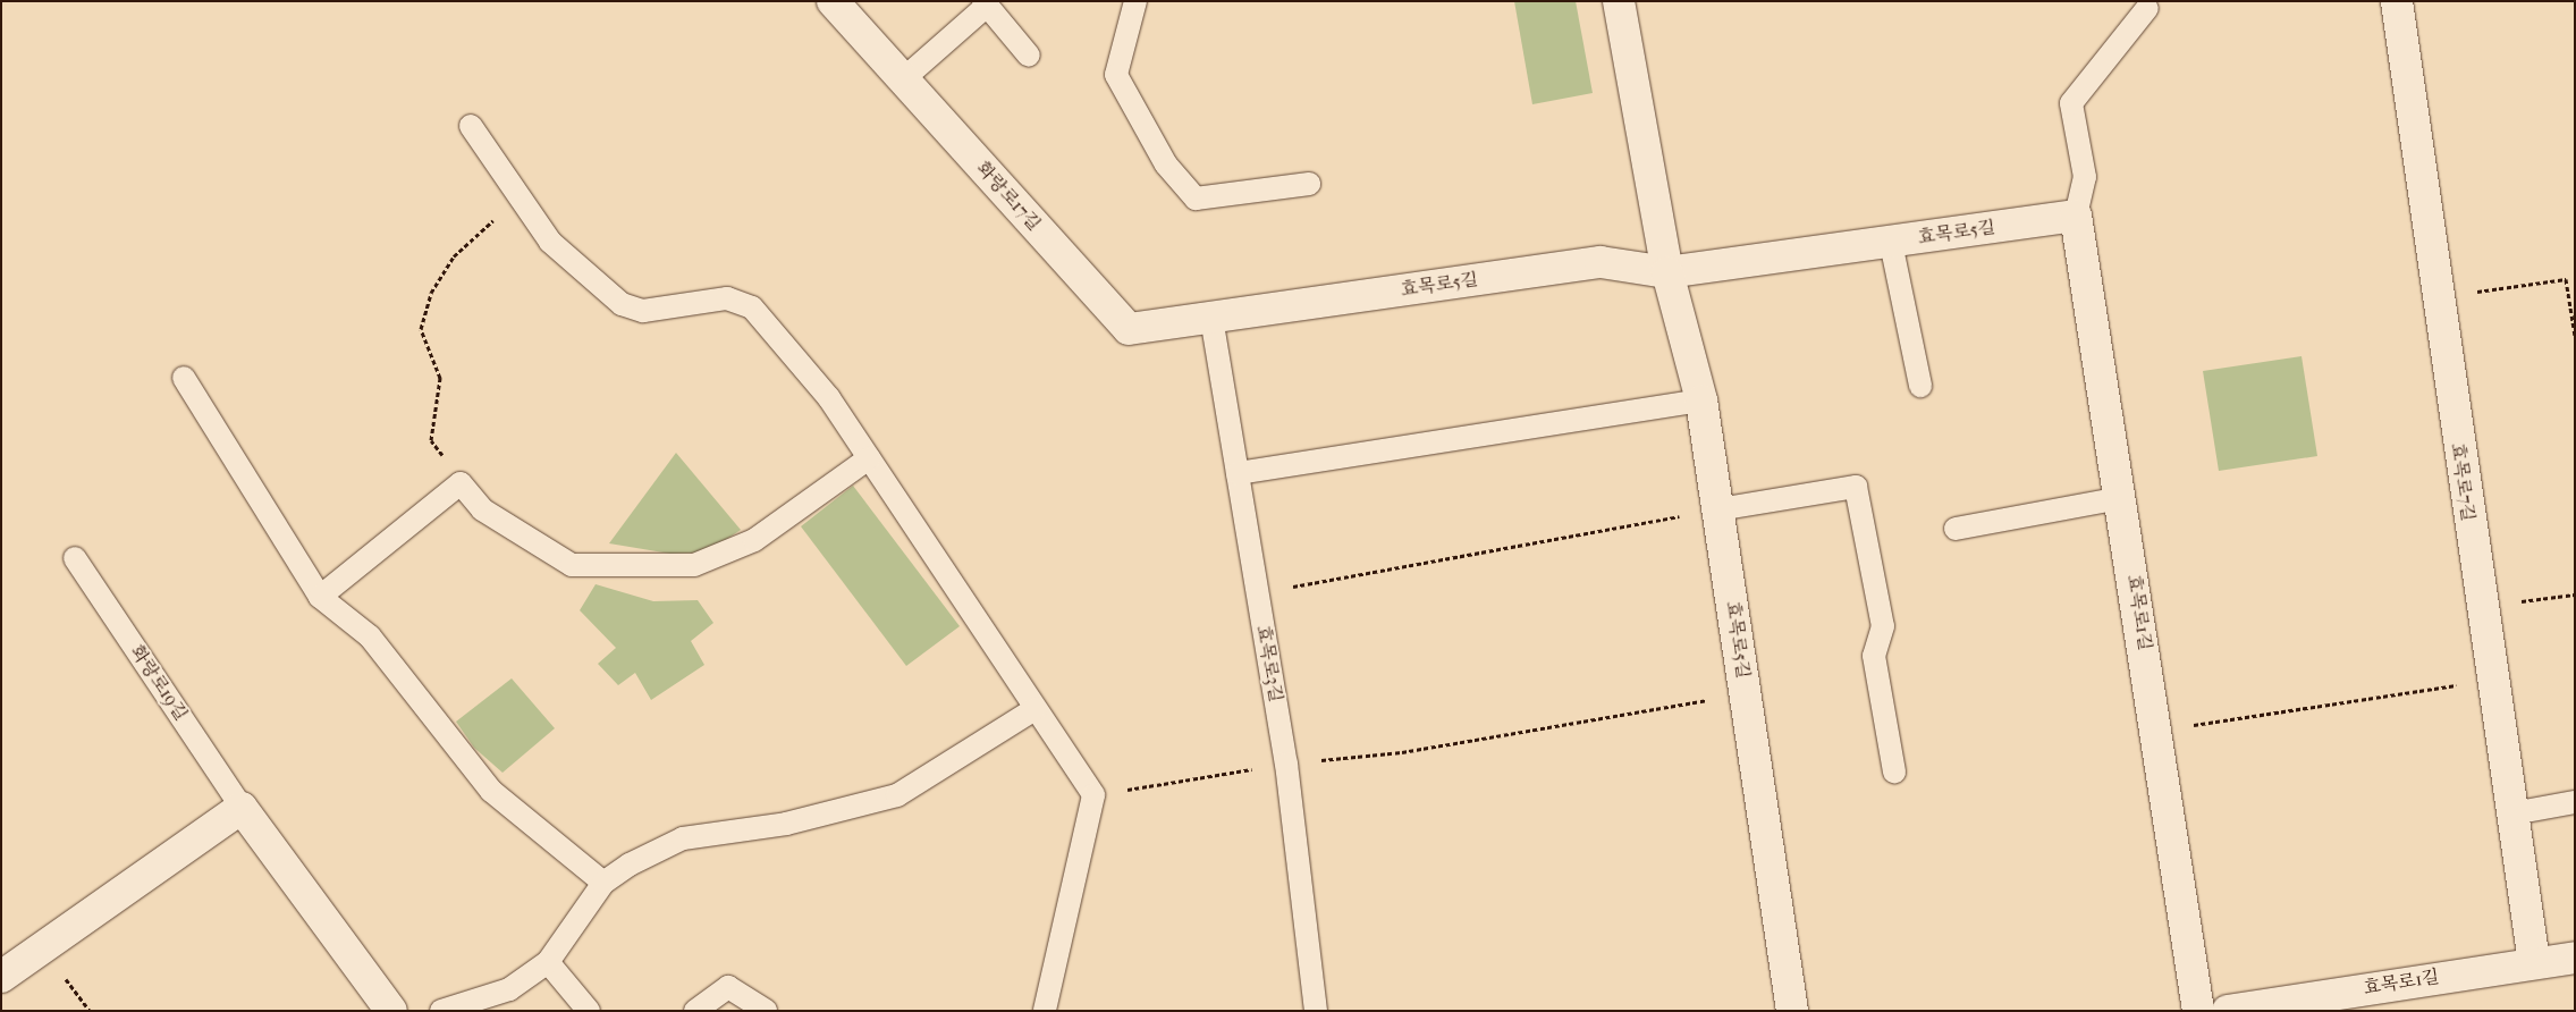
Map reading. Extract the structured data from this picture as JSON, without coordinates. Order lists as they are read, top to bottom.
{
  "streets": {
    "street": [
      "화랑로17길",
      "효목로5길",
      "효목로7길",
      "효목로1길",
      "화랑로19길"
    ],
    "lane": ["효목로3길"]
  },
  "crossings": [
    ["화랑로17길", "효목로5길"],
    ["화랑로17길", "효목로3길"],
    ["효목로5길", "효목로1길"],
    ["효목로5길", "효목로3길"],
    ["효목로7길", "효목로1길"]
  ]
}
